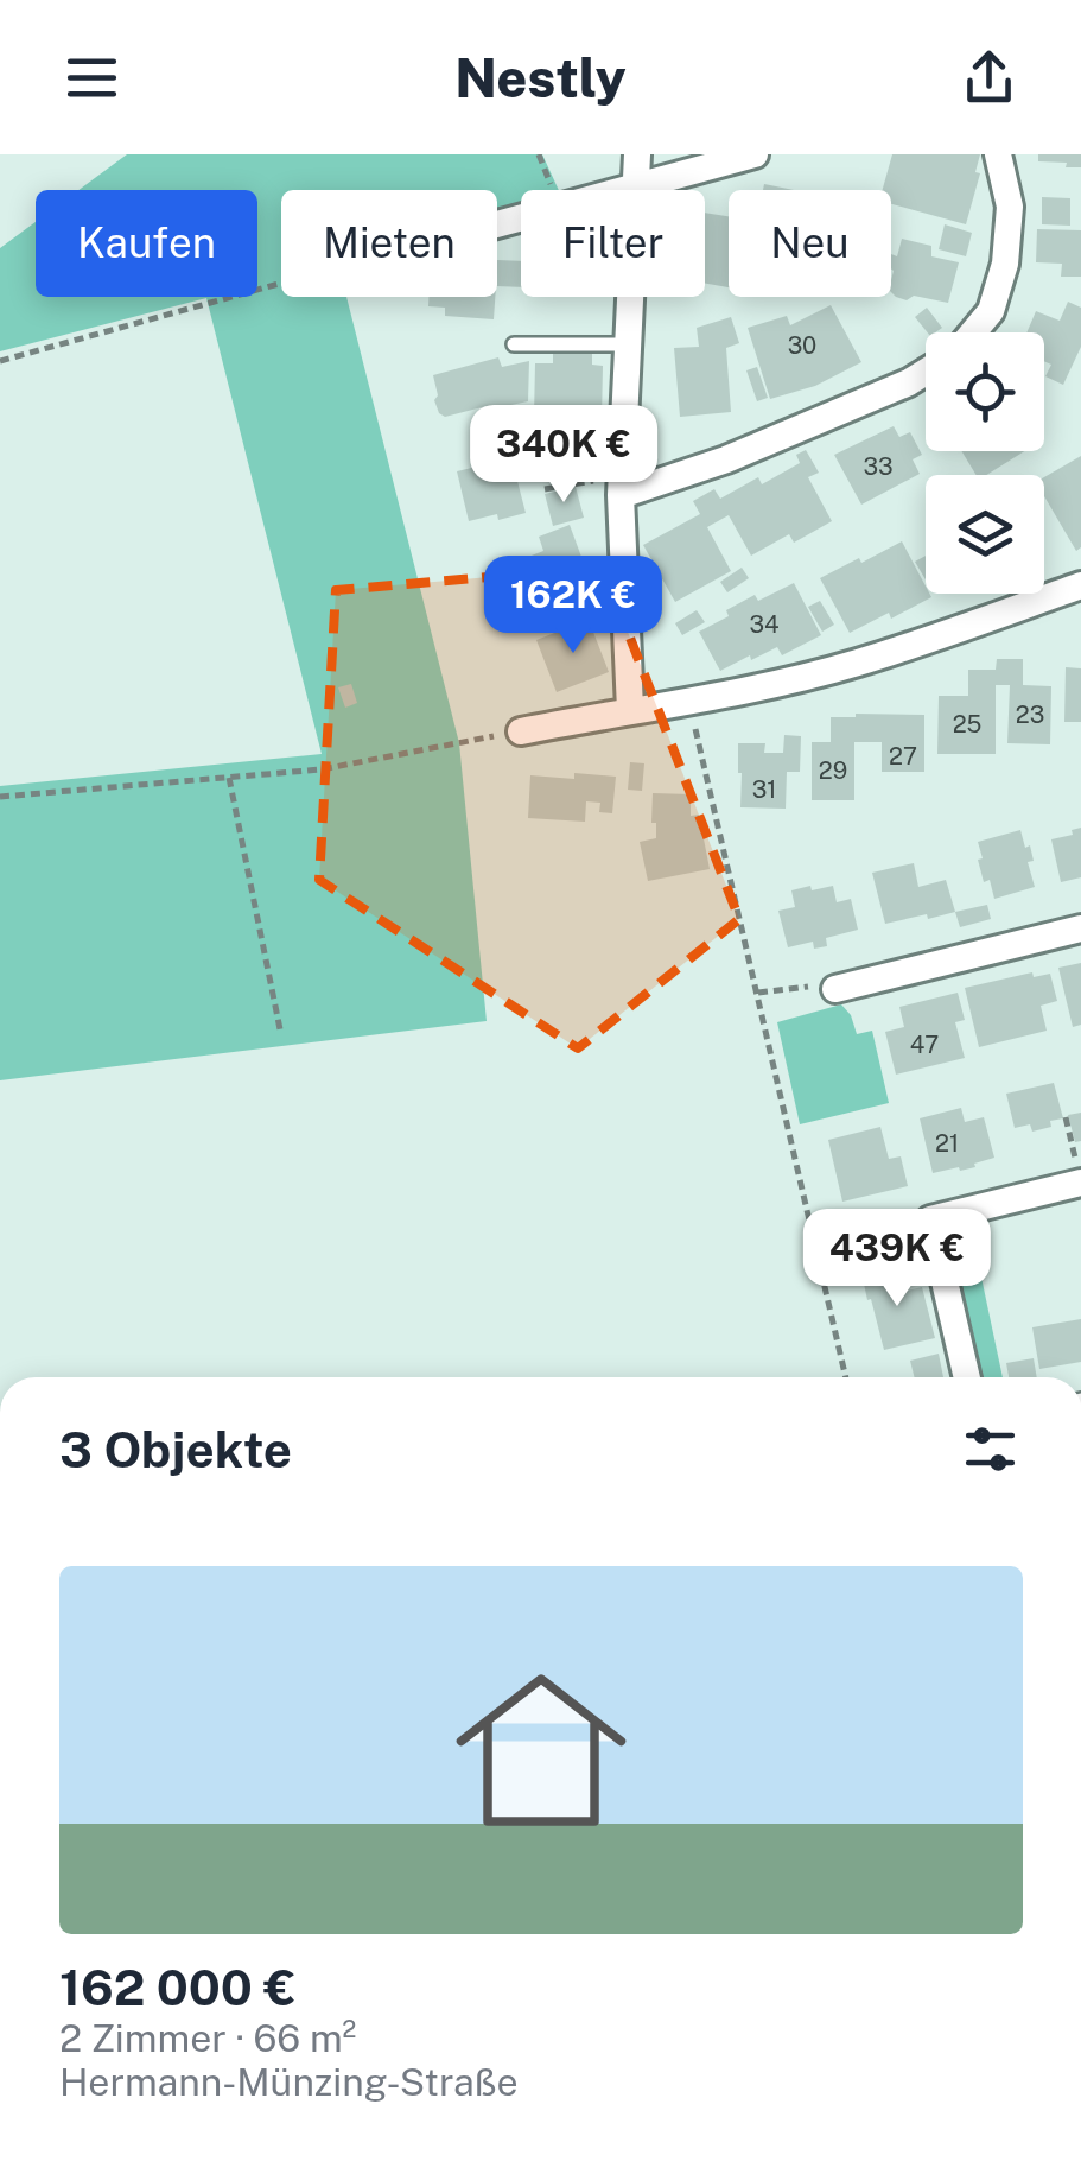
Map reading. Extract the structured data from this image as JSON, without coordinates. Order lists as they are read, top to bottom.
{
  "house_numbers": [
    "30",
    "33",
    "34",
    "23",
    "25",
    "27",
    "29",
    "31",
    "47",
    "21"
  ],
  "page": {
    "header": "Nestly",
    "chip": [
      "Kaufen",
      "Mieten",
      "Filter",
      "Neu"
    ],
    "price": ["340K €", "162K €", "439K €"],
    "heading": "3 Objekte",
    "list": [
      {
        "name": "162 000 €",
        "note": "2 Zimmer · 66 m² · Hermann-Münzing-Straße"
      }
    ]
  }
}
